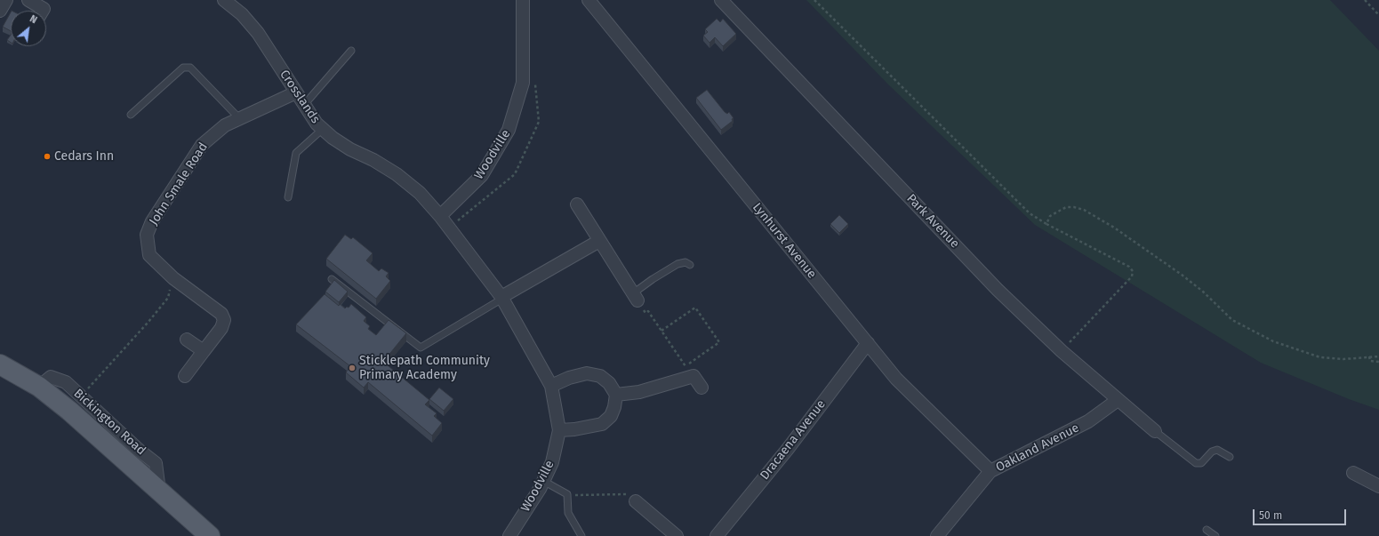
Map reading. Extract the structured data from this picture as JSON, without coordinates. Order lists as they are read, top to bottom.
{
  "streets": {
    "main road": ["Bickington Road"],
    "street": [
      "Crosslands",
      "Woodville",
      "John Smale Road",
      "Park Avenue",
      "Lynhurst Avenue",
      "Dracaena Avenue",
      "Oakland Avenue"
    ]
  },
  "crossings": [
    ["Crosslands", "Woodville"],
    ["Crosslands", "John Smale Road"],
    ["Park Avenue", "Oakland Avenue"],
    ["Lynhurst Avenue", "Dracaena Avenue"],
    ["Lynhurst Avenue", "Oakland Avenue"]
  ],
  "places": ["Cedars Inn", "Sticklepath Community Primary Academy"],
  "scale_bar": "50 m",
  "north": "top right"
}
